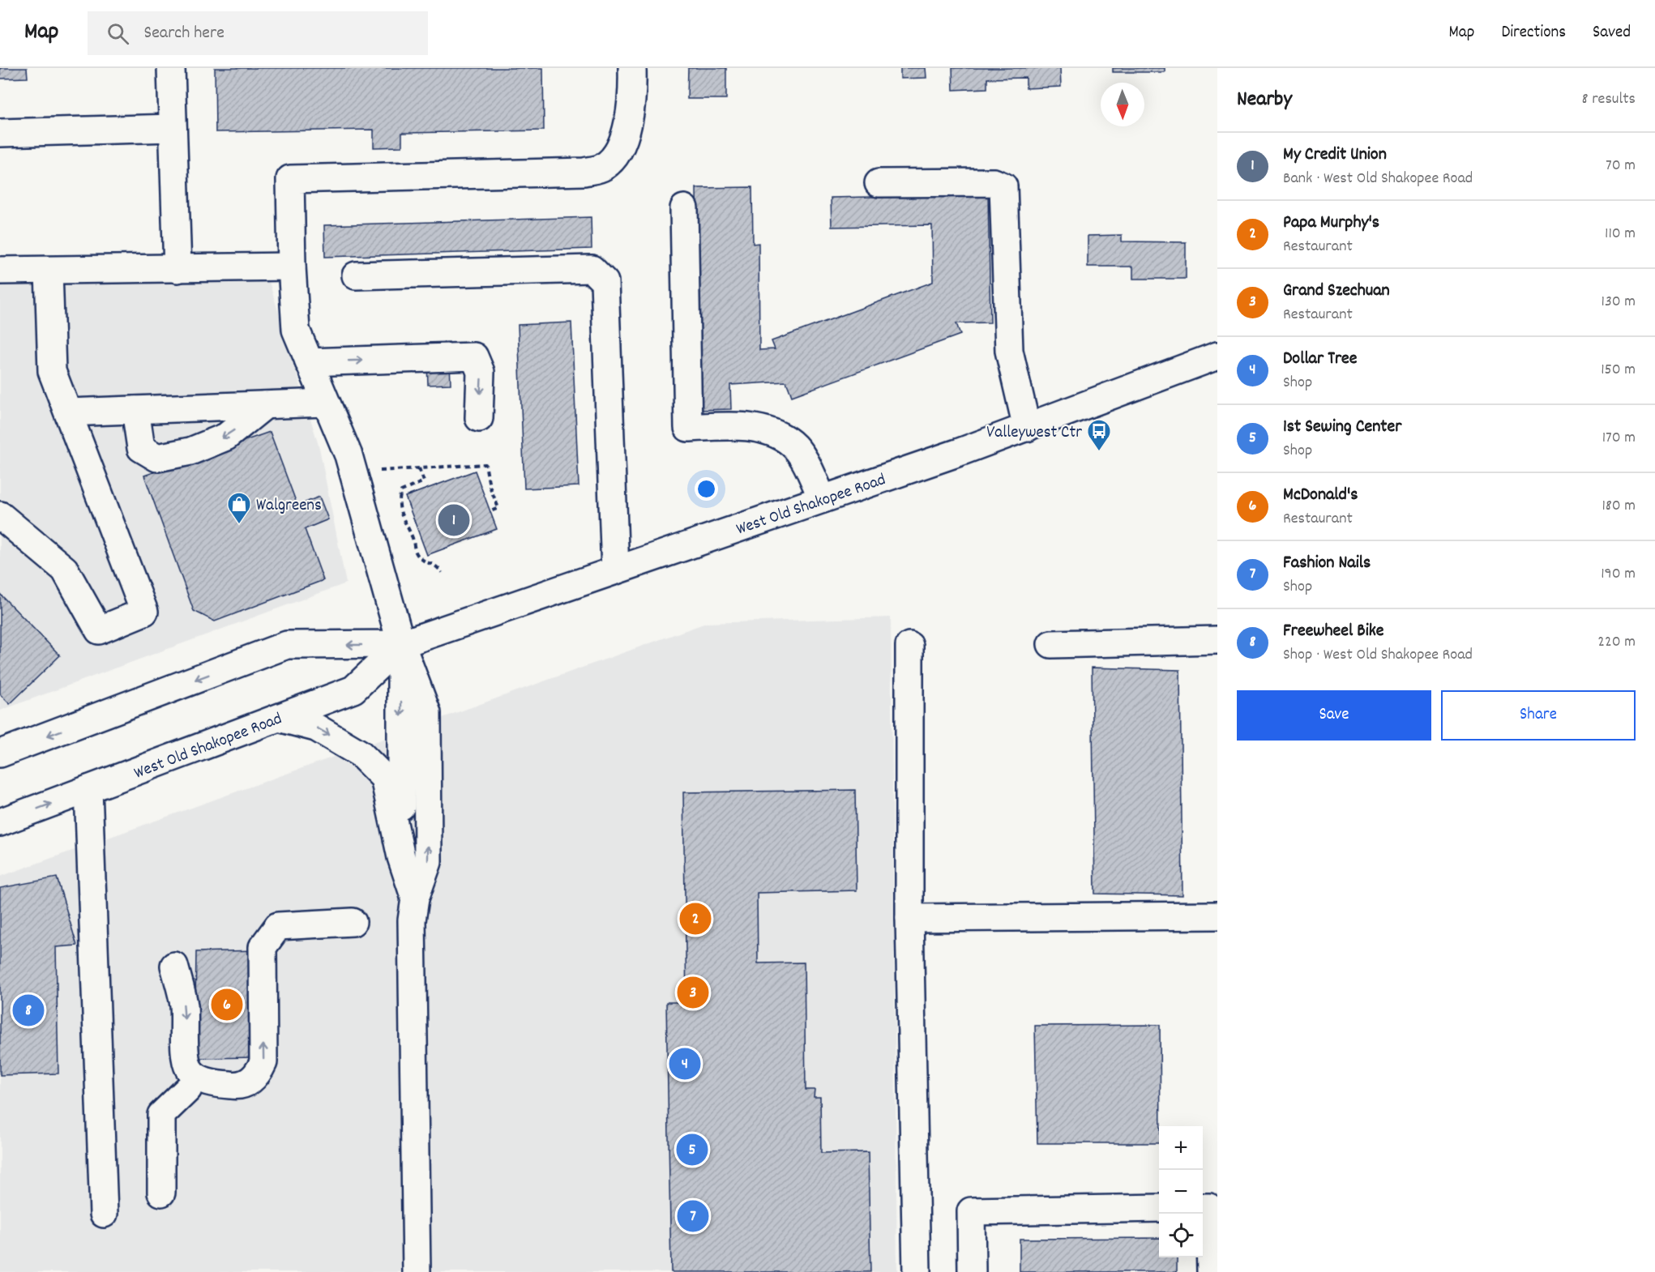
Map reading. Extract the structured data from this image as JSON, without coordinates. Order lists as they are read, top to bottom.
{
  "streets": {
    "main road": ["West Old Shakopee Road"]
  },
  "places": {
    "bus stop": ["Valleywest Ctr"],
    "shop": ["Walgreens"]
  },
  "north": "bottom",
  "page": {
    "header": "Map",
    "search": "Search here",
    "nav": ["Map", "Directions", "Saved"],
    "heading": ["Nearby", "8 results"],
    "list": [
      {
        "mark": "1",
        "name": "My Credit Union",
        "note": "Bank · West Old Shakopee Road",
        "value": "70 m"
      },
      {
        "mark": "2",
        "name": "Papa Murphy's",
        "note": "Restaurant",
        "value": "110 m"
      },
      {
        "mark": "3",
        "name": "Grand Szechuan",
        "note": "Restaurant",
        "value": "130 m"
      },
      {
        "mark": "4",
        "name": "Dollar Tree",
        "note": "Shop",
        "value": "150 m"
      },
      {
        "mark": "5",
        "name": "1st Sewing Center",
        "note": "Shop",
        "value": "170 m"
      },
      {
        "mark": "6",
        "name": "McDonald's",
        "note": "Restaurant",
        "value": "180 m"
      },
      {
        "mark": "7",
        "name": "Fashion Nails",
        "note": "Shop",
        "value": "190 m"
      },
      {
        "mark": "8",
        "name": "Freewheel Bike",
        "note": "Shop · West Old Shakopee Road",
        "value": "220 m"
      }
    ],
    "pins": [
      "1",
      "2",
      "3",
      "6",
      "8",
      "4",
      "5",
      "7"
    ],
    "buttons": ["Save", "Share"],
    "map_buttons": ["+", "−"]
  }
}
